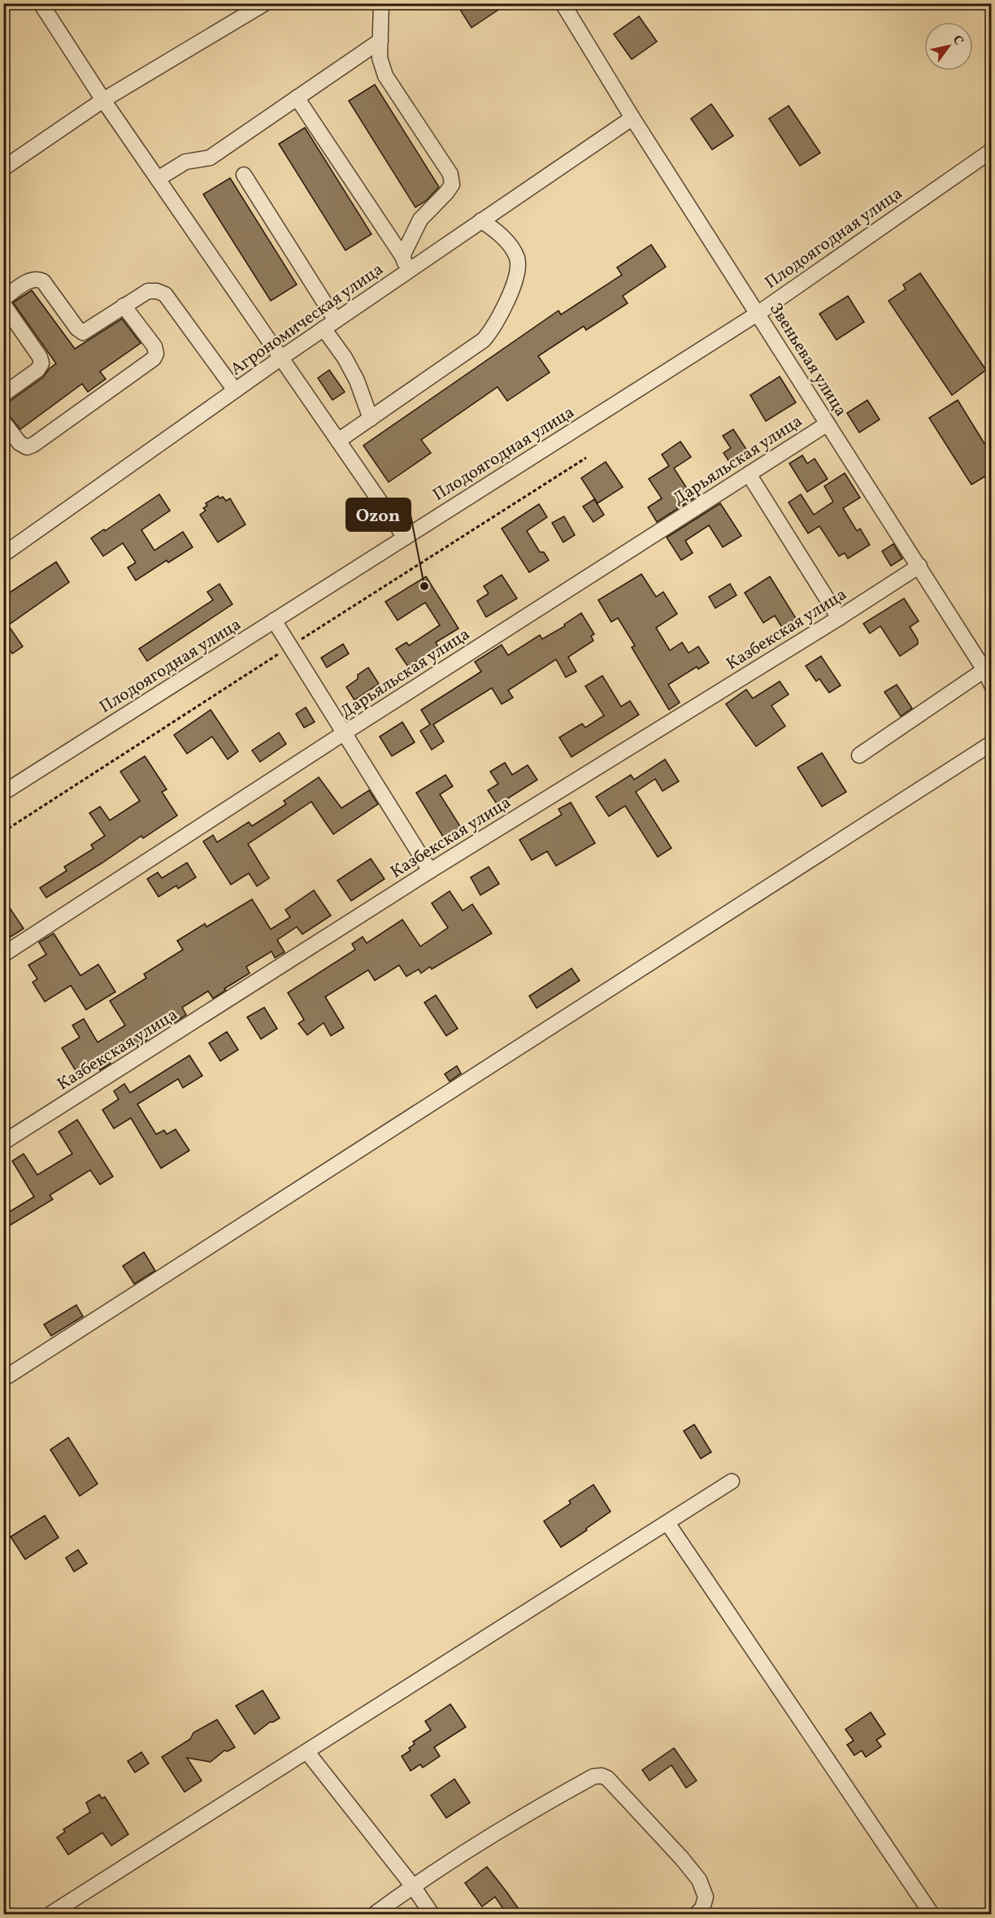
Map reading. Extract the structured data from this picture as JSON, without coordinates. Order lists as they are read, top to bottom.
{
  "streets": {
    "street": [
      "Плодоягодная улица",
      "Агрономическая улица",
      "Звеньевая улица",
      "Дарьяльская улица",
      "Казбекская улица"
    ]
  },
  "crossings": [
    ["Плодоягодная улица", "Звеньевая улица"],
    ["Агрономическая улица", "Звеньевая улица"],
    ["Звеньевая улица", "Дарьяльская улица"],
    ["Звеньевая улица", "Казбекская улица"]
  ],
  "places": ["Ozon"],
  "north": "top right"
}
